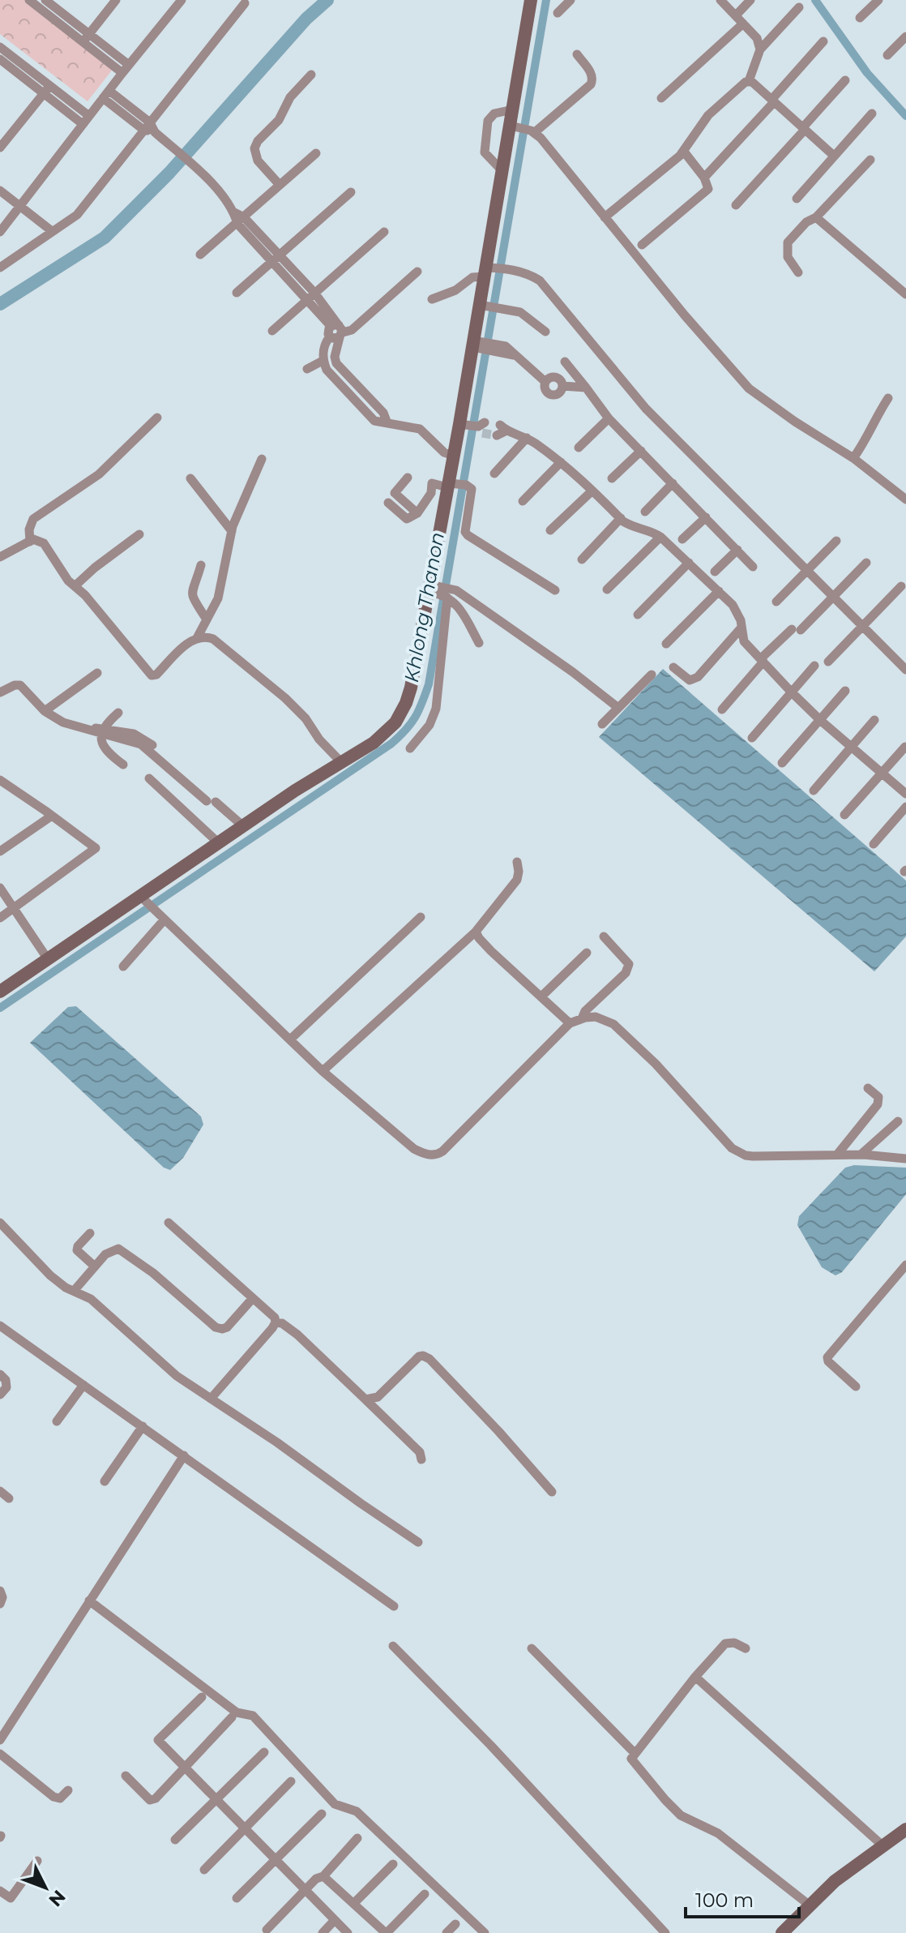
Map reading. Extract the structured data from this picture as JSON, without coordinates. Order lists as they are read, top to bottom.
{
  "water": ["Khlong Thanon"],
  "scale_bar": "100 m",
  "north": "bottom right"
}
